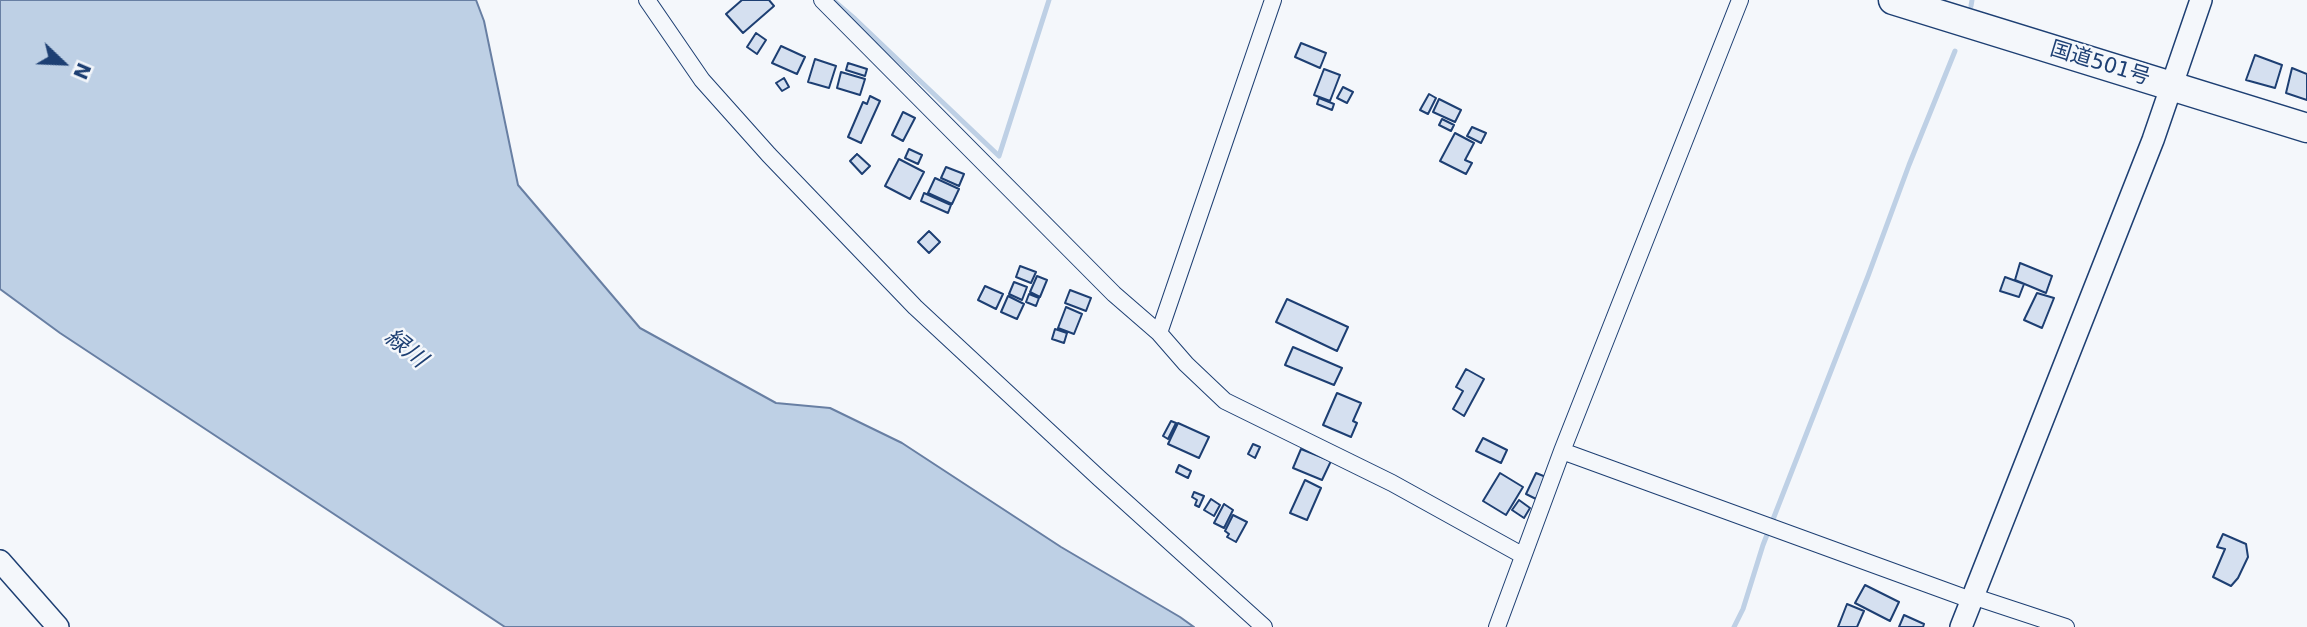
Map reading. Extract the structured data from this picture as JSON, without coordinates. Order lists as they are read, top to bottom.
{
  "streets": {
    "highway": ["国道501号"]
  },
  "water": ["緑川"],
  "north": "bottom right"
}
